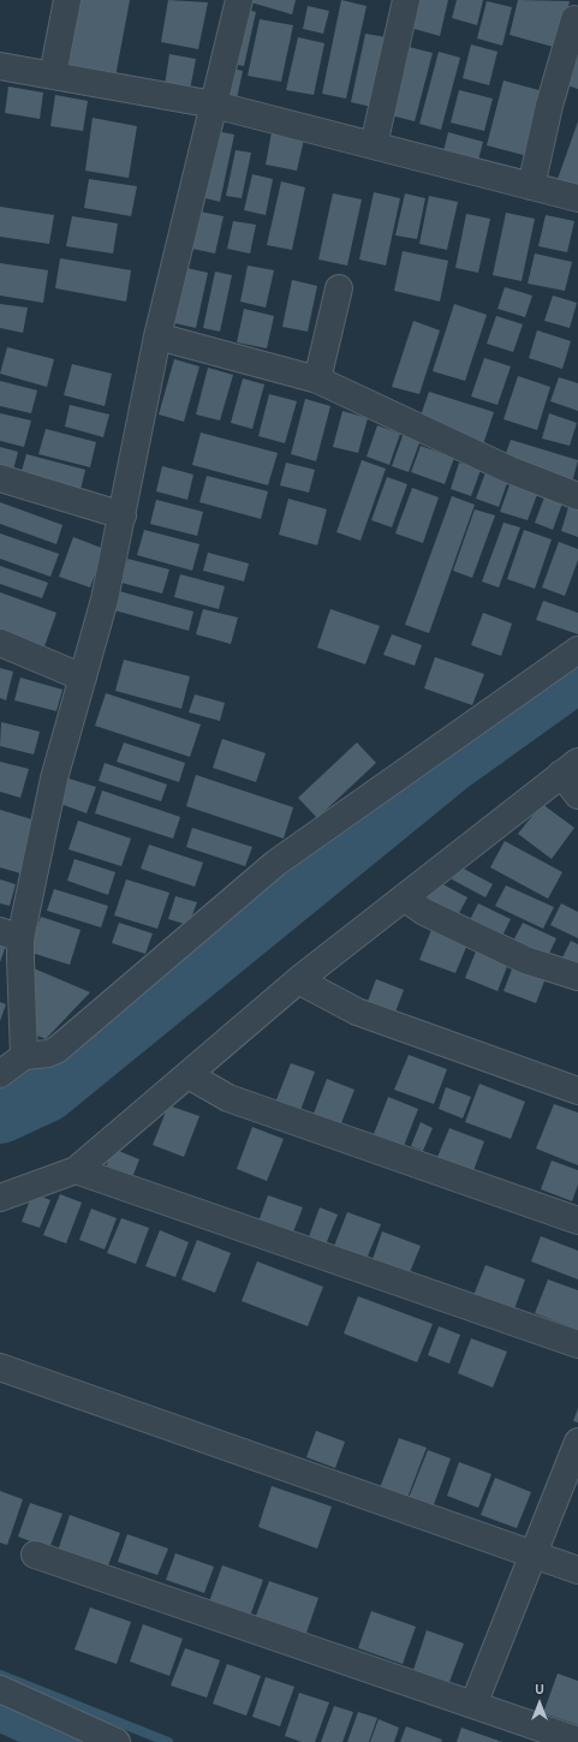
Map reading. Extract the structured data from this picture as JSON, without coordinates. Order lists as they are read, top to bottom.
{
  "north": "top"
}
